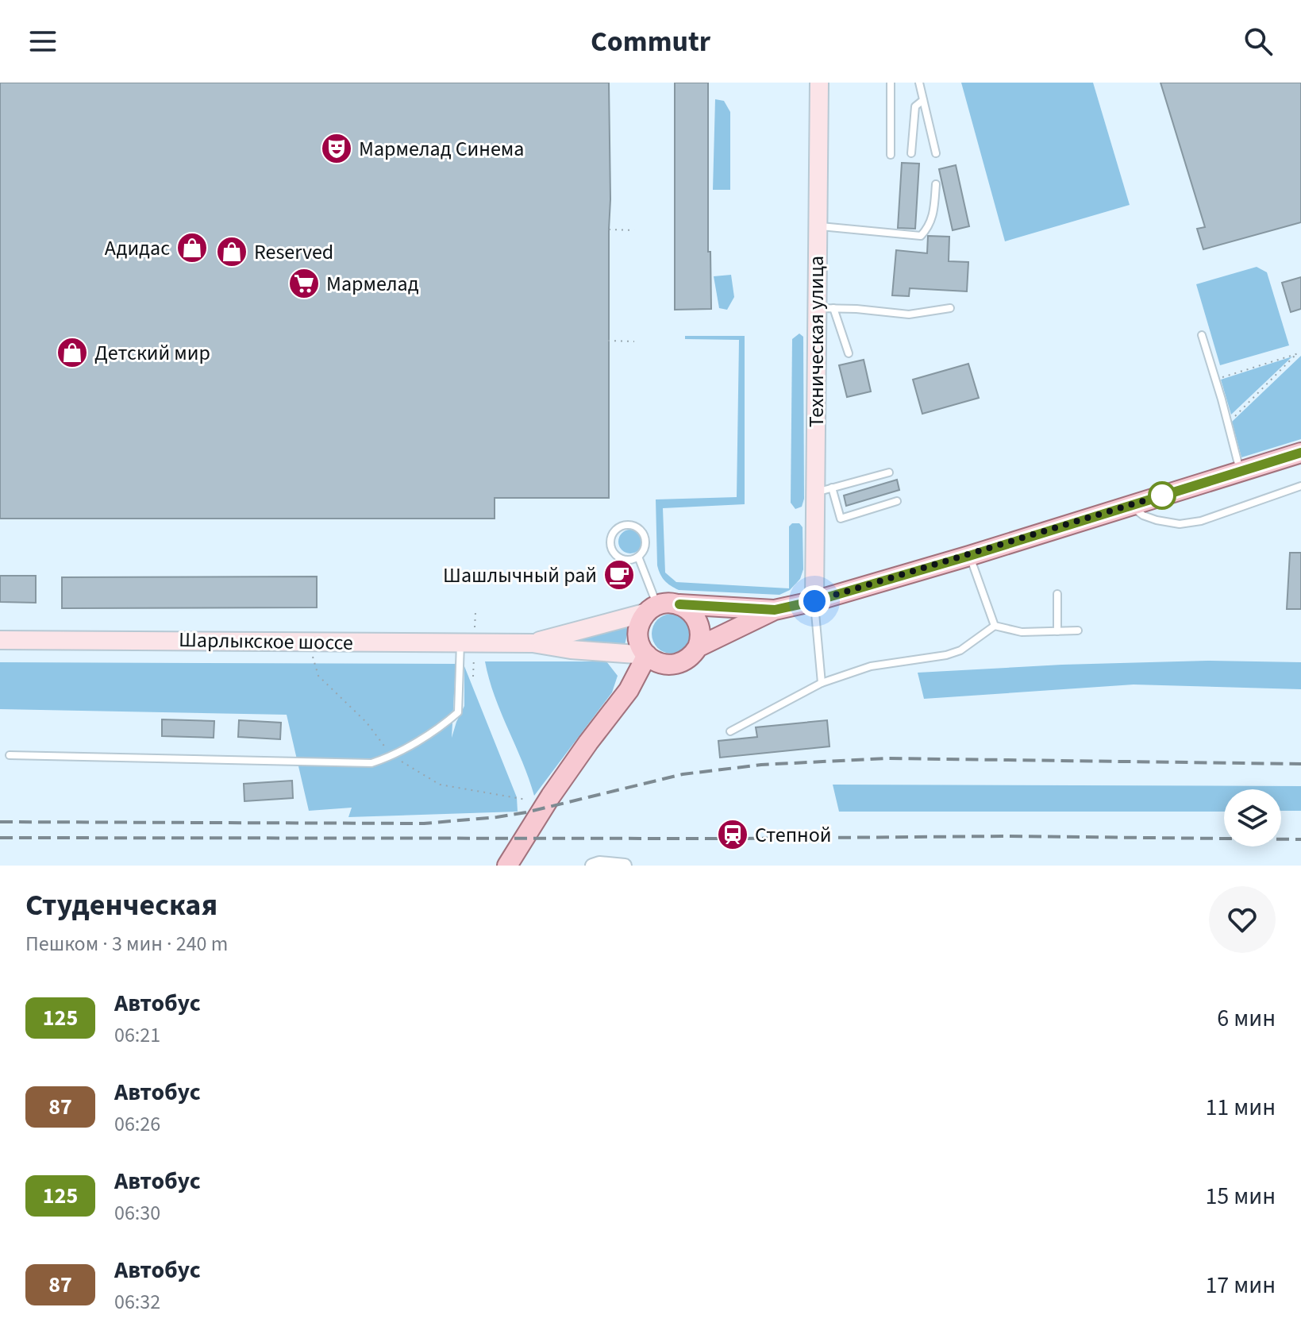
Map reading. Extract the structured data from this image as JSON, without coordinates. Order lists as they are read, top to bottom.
{
  "streets": {
    "street": ["Техническая улица", "Шарлыкское шоссе"]
  },
  "places": {
    "theatre": ["Мармелад Синема"],
    "shop": ["Адидас", "Reserved", "Детский мир"],
    "supermarket": ["Мармелад"],
    "cafe": ["Шашлычный рай"],
    "station": ["Степной"]
  },
  "lines": ["bus line 125"],
  "page": {
    "header": "Commutr",
    "heading": ["Студенческая", "Пешком · 3 мин · 240 m"],
    "list": [
      {
        "mark": "125",
        "name": "Автобус",
        "note": "06:21",
        "value": "6 мин"
      },
      {
        "mark": "87",
        "name": "Автобус",
        "note": "06:26",
        "value": "11 мин"
      },
      {
        "mark": "125",
        "name": "Автобус",
        "note": "06:30",
        "value": "15 мин"
      },
      {
        "mark": "87",
        "name": "Автобус",
        "note": "06:32",
        "value": "17 мин"
      }
    ]
  }
}
